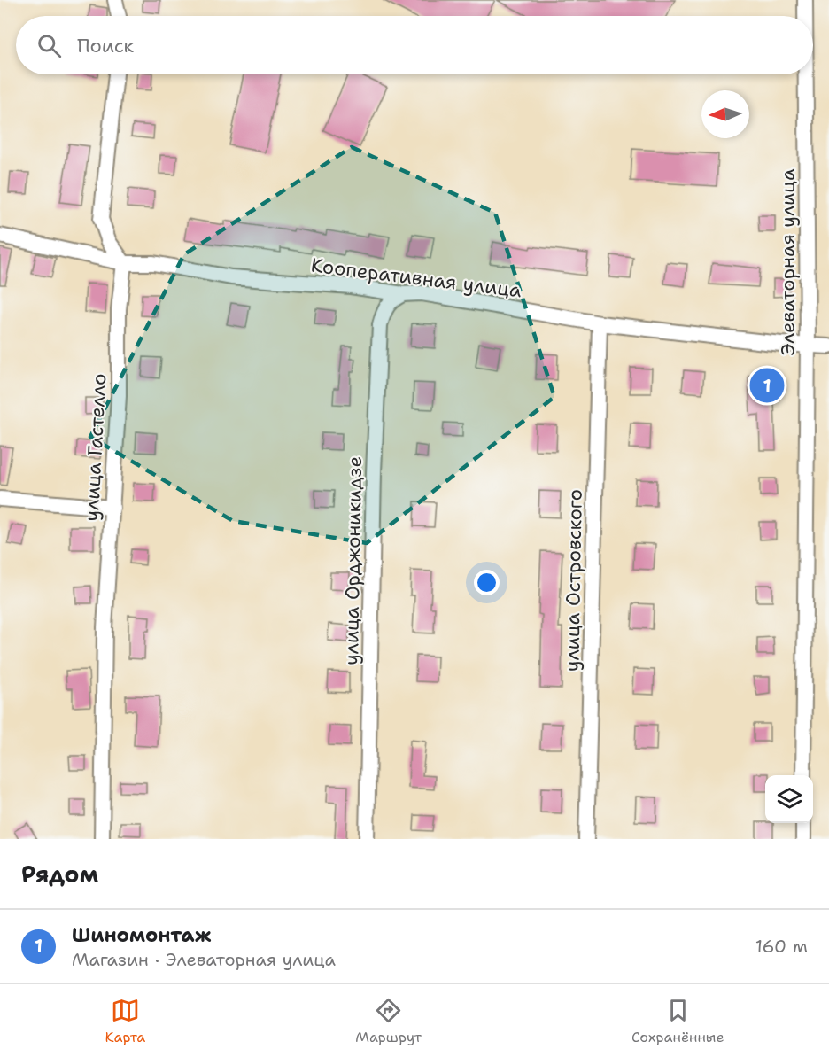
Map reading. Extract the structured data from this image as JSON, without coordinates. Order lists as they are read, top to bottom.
{
  "streets": {
    "street": [
      "Элеваторная улица",
      "Кооперативная улица",
      "улица Гастелло",
      "улица Орджоникидзе",
      "улица Островского"
    ]
  },
  "crossings": [
    ["Элеваторная улица", "Кооперативная улица"],
    ["Кооперативная улица", "улица Гастелло"],
    ["Кооперативная улица", "улица Орджоникидзе"],
    ["Кооперативная улица", "улица Островского"]
  ],
  "north": "left",
  "page": {
    "search": "Поиск",
    "pins": "1",
    "heading": "Рядом",
    "list": [
      {
        "mark": "1",
        "name": "Шиномонтаж",
        "note": "Магазин · Элеваторная улица",
        "value": "160 m"
      }
    ],
    "nav": ["Карта", "Маршрут", "Сохранённые"]
  }
}
